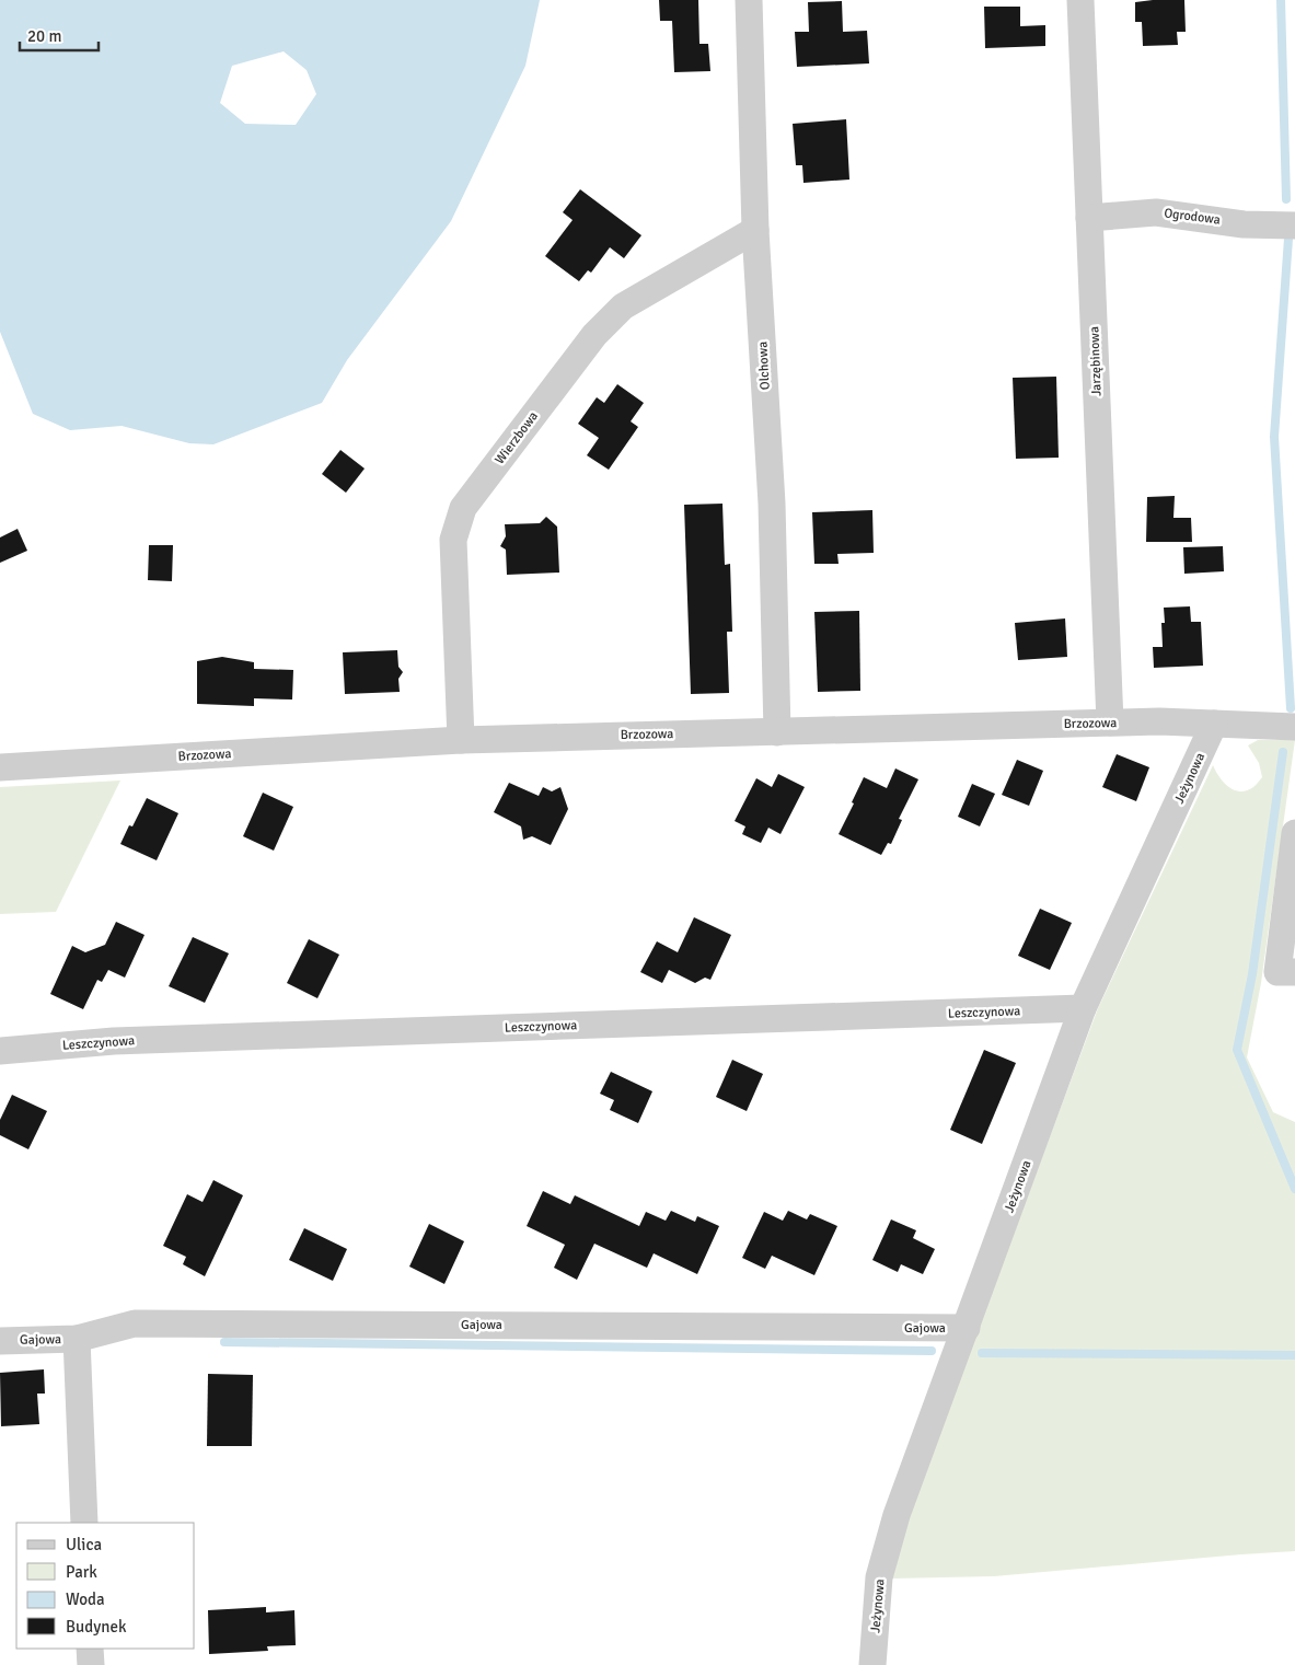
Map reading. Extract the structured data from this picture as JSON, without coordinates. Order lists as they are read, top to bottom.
{
  "streets": {
    "street": [
      "Ogrodowa",
      "Jarzębinowa",
      "Olchowa",
      "Wierzbowa",
      "Brzozowa",
      "Jeżynowa",
      "Leszczynowa",
      "Gajowa"
    ]
  },
  "crossings": [
    ["Ogrodowa", "Jarzębinowa"],
    ["Jarzębinowa", "Brzozowa"],
    ["Olchowa", "Wierzbowa"],
    ["Olchowa", "Brzozowa"],
    ["Wierzbowa", "Brzozowa"],
    ["Brzozowa", "Jeżynowa"],
    ["Jeżynowa", "Leszczynowa"],
    ["Jeżynowa", "Gajowa"]
  ],
  "legend": [
    "Ulica",
    "Park",
    "Woda",
    "Budynek"
  ],
  "scale_bar": "20 m"
}
